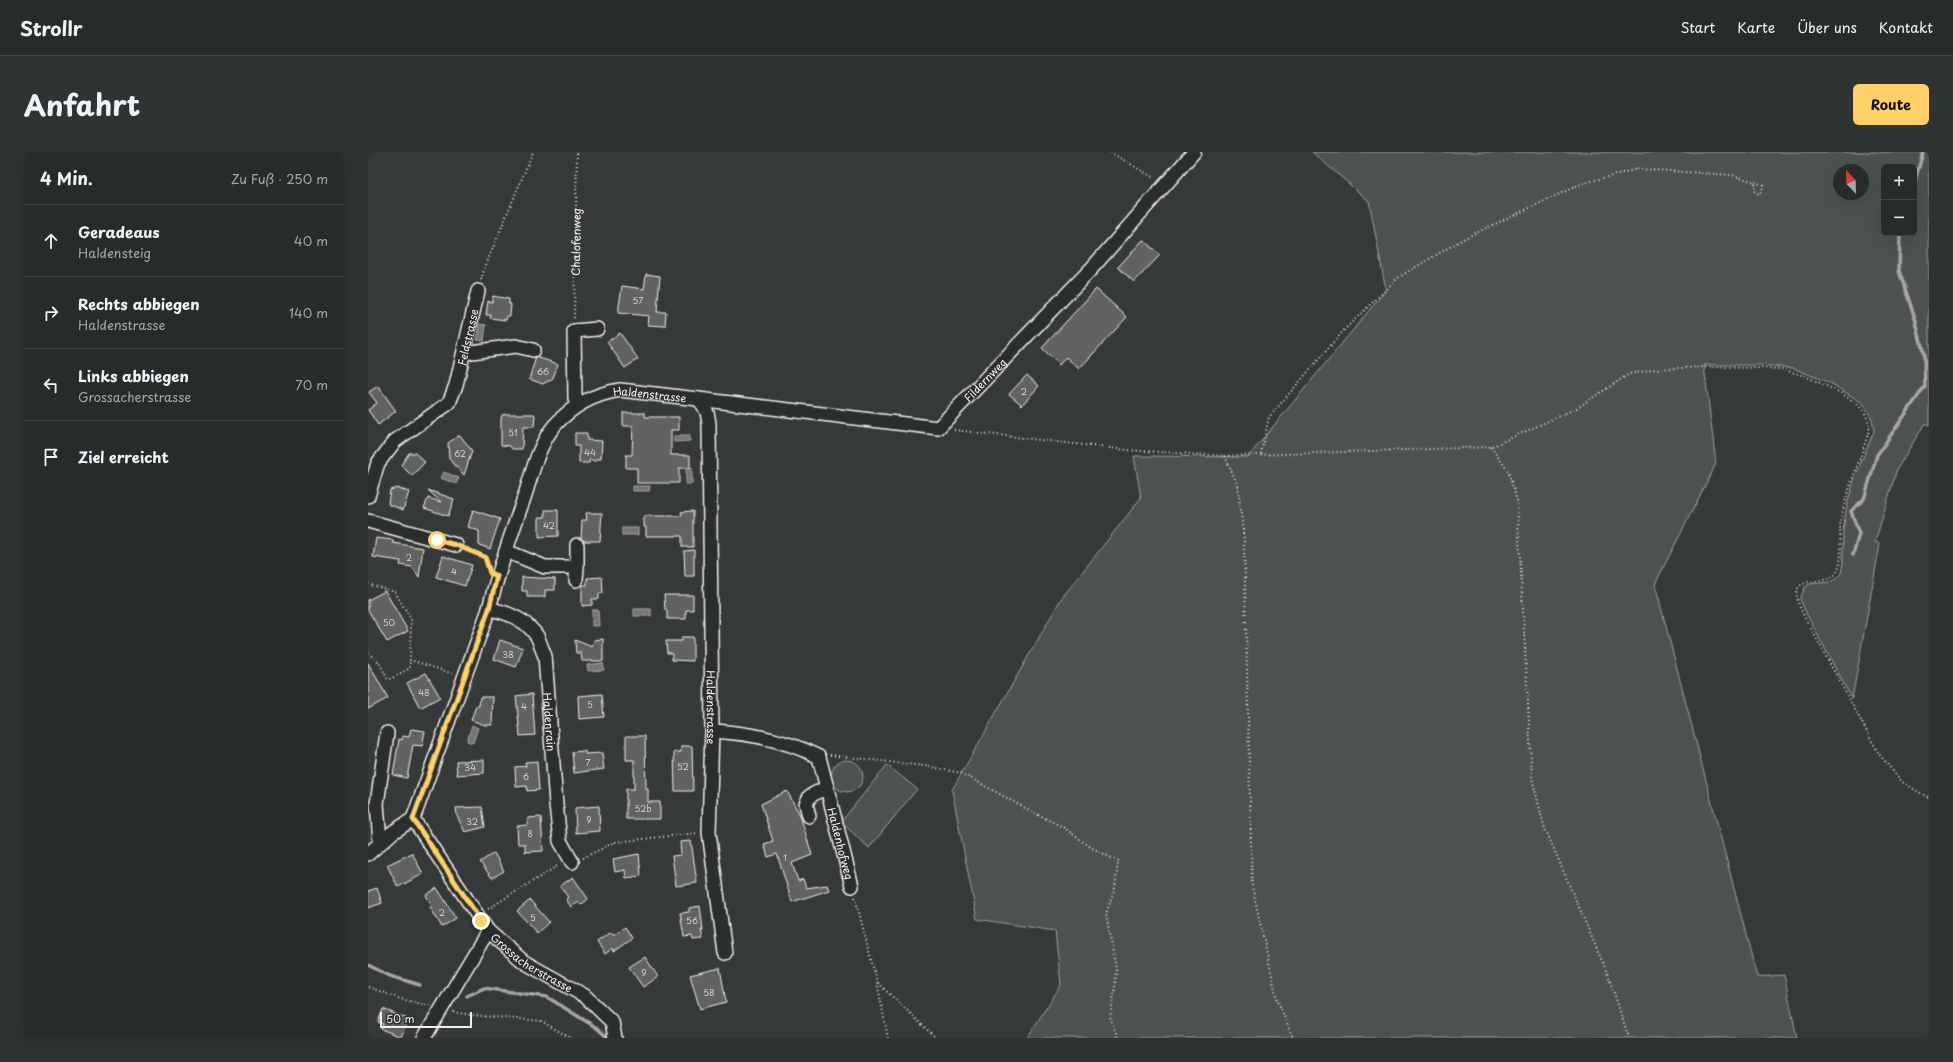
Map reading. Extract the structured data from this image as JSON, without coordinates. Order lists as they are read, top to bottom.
{
  "streets": {
    "street": [
      "Feldstrasse",
      "Fildernweg",
      "Haldenstrasse",
      "Haldenrain",
      "Haldenhofweg",
      "Grossacherstrasse"
    ],
    "path": ["Chalofenweg"]
  },
  "crossings": [
    ["Haldenstrasse", "Haldenrain"],
    ["Haldenstrasse", "Grossacherstrasse"]
  ],
  "house_numbers": [
    "57",
    "66",
    "2",
    "51",
    "44",
    "62",
    "42",
    "2",
    "4",
    "50",
    "38",
    "48",
    "5",
    "4",
    "7",
    "52",
    "34",
    "6",
    "52b",
    "9",
    "32",
    "8",
    "1",
    "2",
    "5",
    "56",
    "9",
    "58"
  ],
  "scale_bar": "50 m",
  "north": "top left",
  "page": {
    "header": "Strollr",
    "nav": [
      "Start",
      "Karte",
      "Über uns",
      "Kontakt"
    ],
    "title": "Anfahrt",
    "buttons": "Route",
    "heading": ["4 Min.", "Zu Fuß · 250 m"],
    "map_buttons": ["+", "−"],
    "list": [
      ["Geradeaus", "Haldensteig", "40 m"],
      ["Rechts abbiegen", "Haldenstrasse", "140 m"],
      ["Links abbiegen", "Grossacherstrasse", "70 m"],
      "Ziel erreicht"
    ],
    "scale": "50 m"
  }
}
